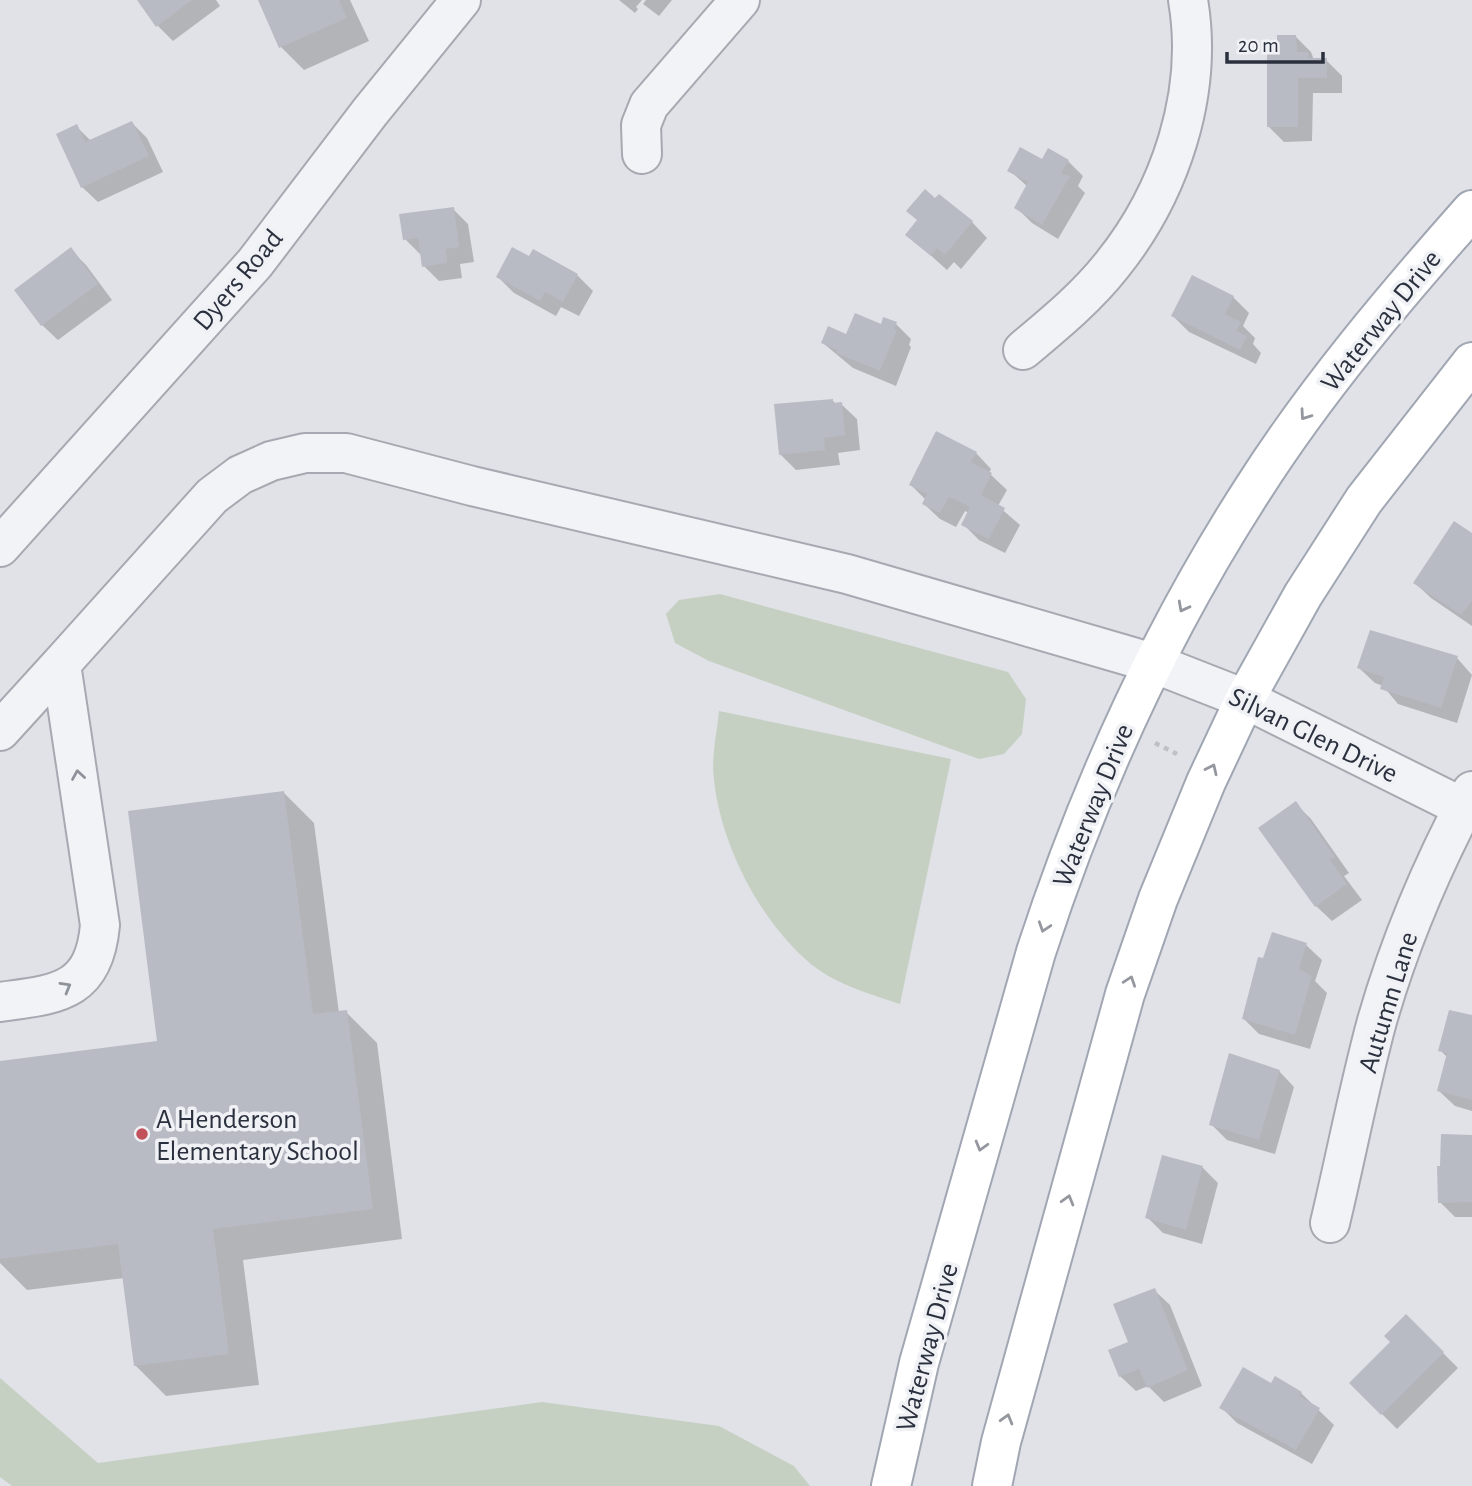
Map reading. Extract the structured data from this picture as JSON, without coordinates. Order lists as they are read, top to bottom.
{
  "streets": {
    "main road": ["Waterway Drive"],
    "street": ["Dyers Road", "Silvan Glen Drive", "Autumn Lane"]
  },
  "crossings": [
    ["Waterway Drive", "Silvan Glen Drive"],
    ["Silvan Glen Drive", "Autumn Lane"]
  ],
  "places": ["A Henderson Elementary School"],
  "scale_bar": "20 m"
}
